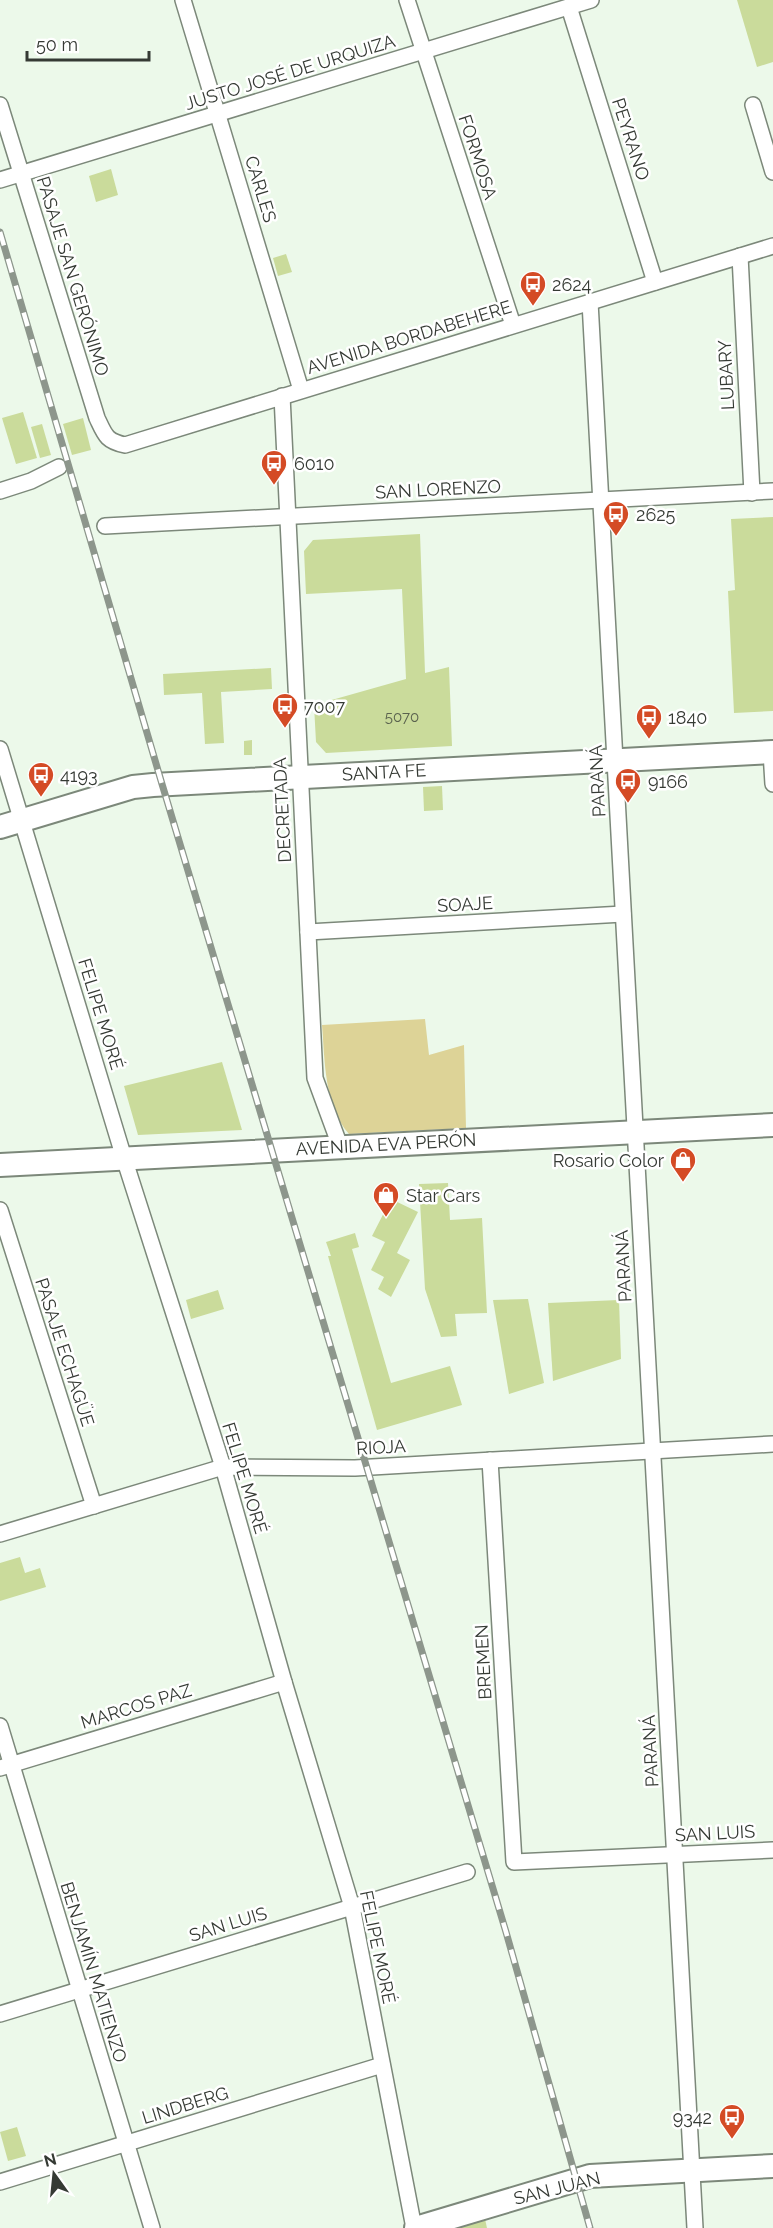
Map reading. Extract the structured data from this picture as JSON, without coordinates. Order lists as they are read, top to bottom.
{
  "streets": {
    "main road": ["SANTA FE", "AVENIDA EVA PERÓN", "SAN JUAN"],
    "street": [
      "JUSTO JOSÉ DE URQUIZA",
      "PEYRANO",
      "FORMOSA",
      "CARLES",
      "PASAJE SAN GERÓNIMO",
      "AVENIDA BORDABEHERE",
      "LUBARY",
      "SAN LORENZO",
      "PARANÁ",
      "DECRETADA",
      "SOAJE",
      "FELIPE MORÉ",
      "PASAJE ECHAGÜE",
      "RIOJA",
      "BREMEN",
      "MARCOS PAZ",
      "SAN LUIS",
      "BENJAMÍN MATIENZO",
      "LINDBERG"
    ]
  },
  "crossings": [
    ["JUSTO JOSÉ DE URQUIZA", "PEYRANO"],
    ["JUSTO JOSÉ DE URQUIZA", "FORMOSA"],
    ["JUSTO JOSÉ DE URQUIZA", "CARLES"],
    ["JUSTO JOSÉ DE URQUIZA", "PASAJE SAN GERÓNIMO"],
    ["PEYRANO", "AVENIDA BORDABEHERE"],
    ["FORMOSA", "AVENIDA BORDABEHERE"],
    ["CARLES", "AVENIDA BORDABEHERE"],
    ["PASAJE SAN GERÓNIMO", "AVENIDA BORDABEHERE"],
    ["AVENIDA BORDABEHERE", "LUBARY"],
    ["AVENIDA BORDABEHERE", "PARANÁ"],
    ["AVENIDA BORDABEHERE", "DECRETADA"],
    ["LUBARY", "SAN LORENZO"],
    ["SAN LORENZO", "PARANÁ"],
    ["SAN LORENZO", "DECRETADA"],
    ["SANTA FE", "PARANÁ"],
    ["SANTA FE", "DECRETADA"],
    ["SANTA FE", "FELIPE MORÉ"],
    ["PARANÁ", "SOAJE"],
    ["PARANÁ", "AVENIDA EVA PERÓN"],
    ["PARANÁ", "RIOJA"],
    ["PARANÁ", "SAN LUIS"],
    ["PARANÁ", "SAN JUAN"],
    ["DECRETADA", "SOAJE"],
    ["DECRETADA", "AVENIDA EVA PERÓN"],
    ["FELIPE MORÉ", "AVENIDA EVA PERÓN"],
    ["FELIPE MORÉ", "RIOJA"],
    ["FELIPE MORÉ", "MARCOS PAZ"],
    ["FELIPE MORÉ", "SAN LUIS"],
    ["FELIPE MORÉ", "LINDBERG"],
    ["FELIPE MORÉ", "SAN JUAN"],
    ["PASAJE ECHAGÜE", "RIOJA"],
    ["RIOJA", "BREMEN"],
    ["BREMEN", "SAN LUIS"],
    ["MARCOS PAZ", "BENJAMÍN MATIENZO"],
    ["SAN LUIS", "BENJAMÍN MATIENZO"],
    ["BENJAMÍN MATIENZO", "LINDBERG"]
  ],
  "places": {
    "bus stop": [
      "2624",
      "6010",
      "2625",
      "7007",
      "1840",
      "4193",
      "9166",
      "9342"
    ],
    "shop": ["Rosario Color", "Star Cars"]
  },
  "house_numbers": ["5070"],
  "scale_bar": "50 m",
  "north": "top"
}
